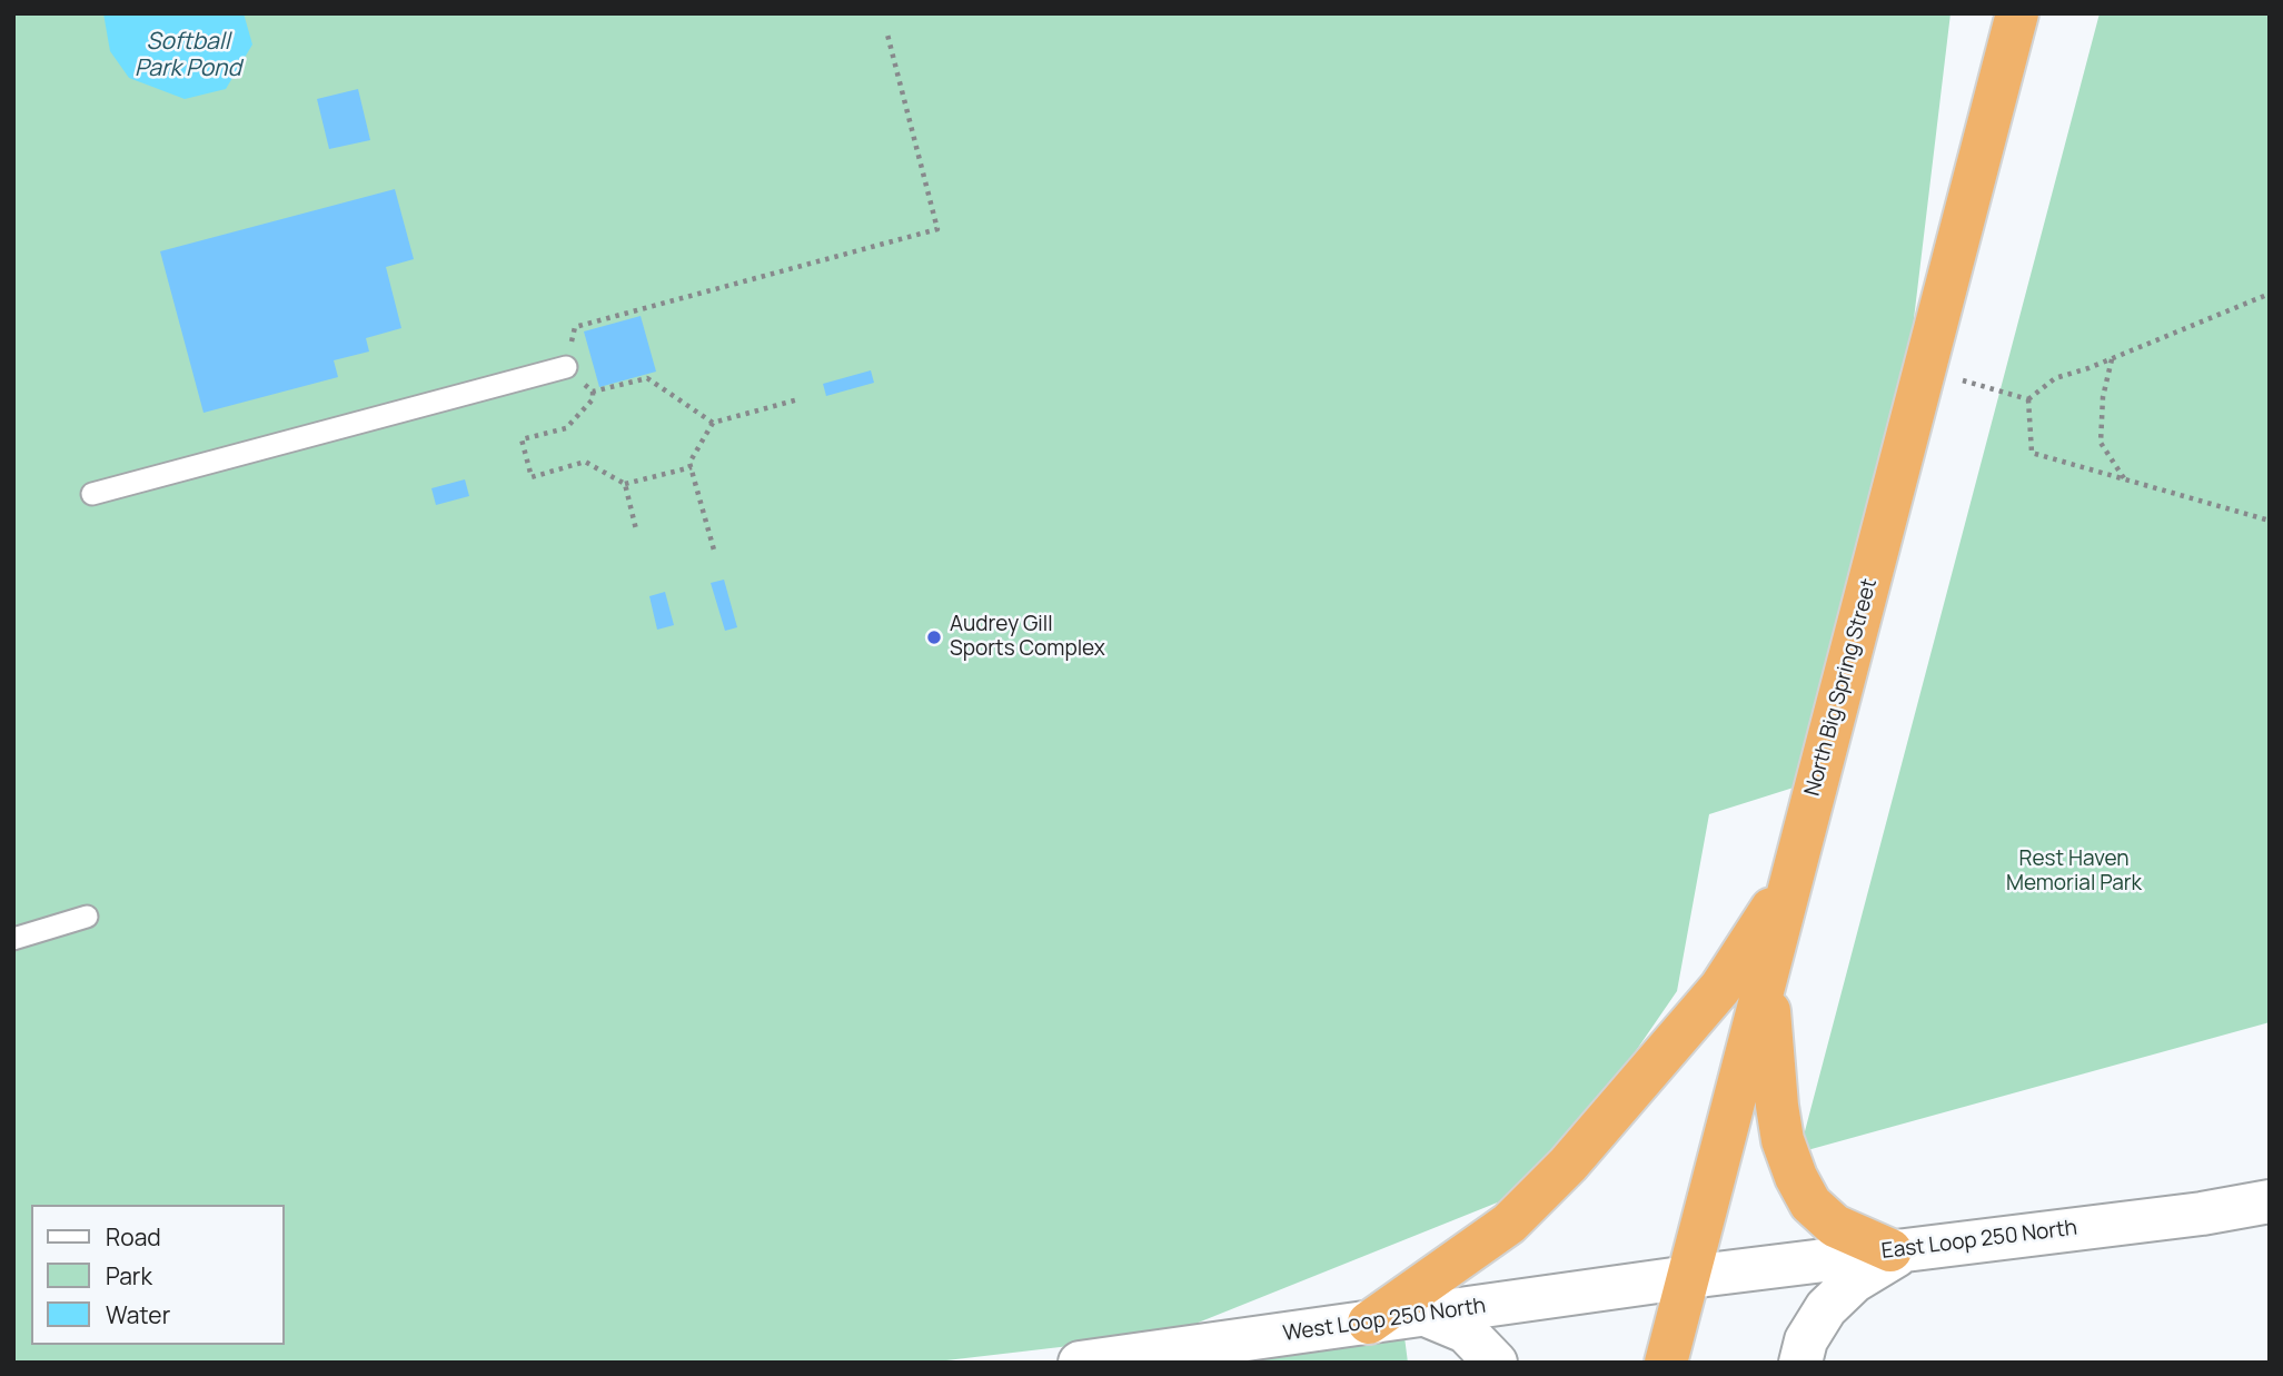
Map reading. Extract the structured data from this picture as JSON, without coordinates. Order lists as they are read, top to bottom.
{
  "streets": {
    "highway": ["North Big Spring Street"],
    "main road": ["East Loop 250 North", "West Loop 250 North"]
  },
  "crossings": [
    ["North Big Spring Street", "East Loop 250 North"],
    ["North Big Spring Street", "West Loop 250 North"],
    ["East Loop 250 North", "West Loop 250 North"]
  ],
  "water": ["Softball Park Pond"],
  "parks": ["Rest Haven Memorial Park"],
  "places": ["Audrey Gill Sports Complex"],
  "legend": ["Road", "Park", "Water"]
}
